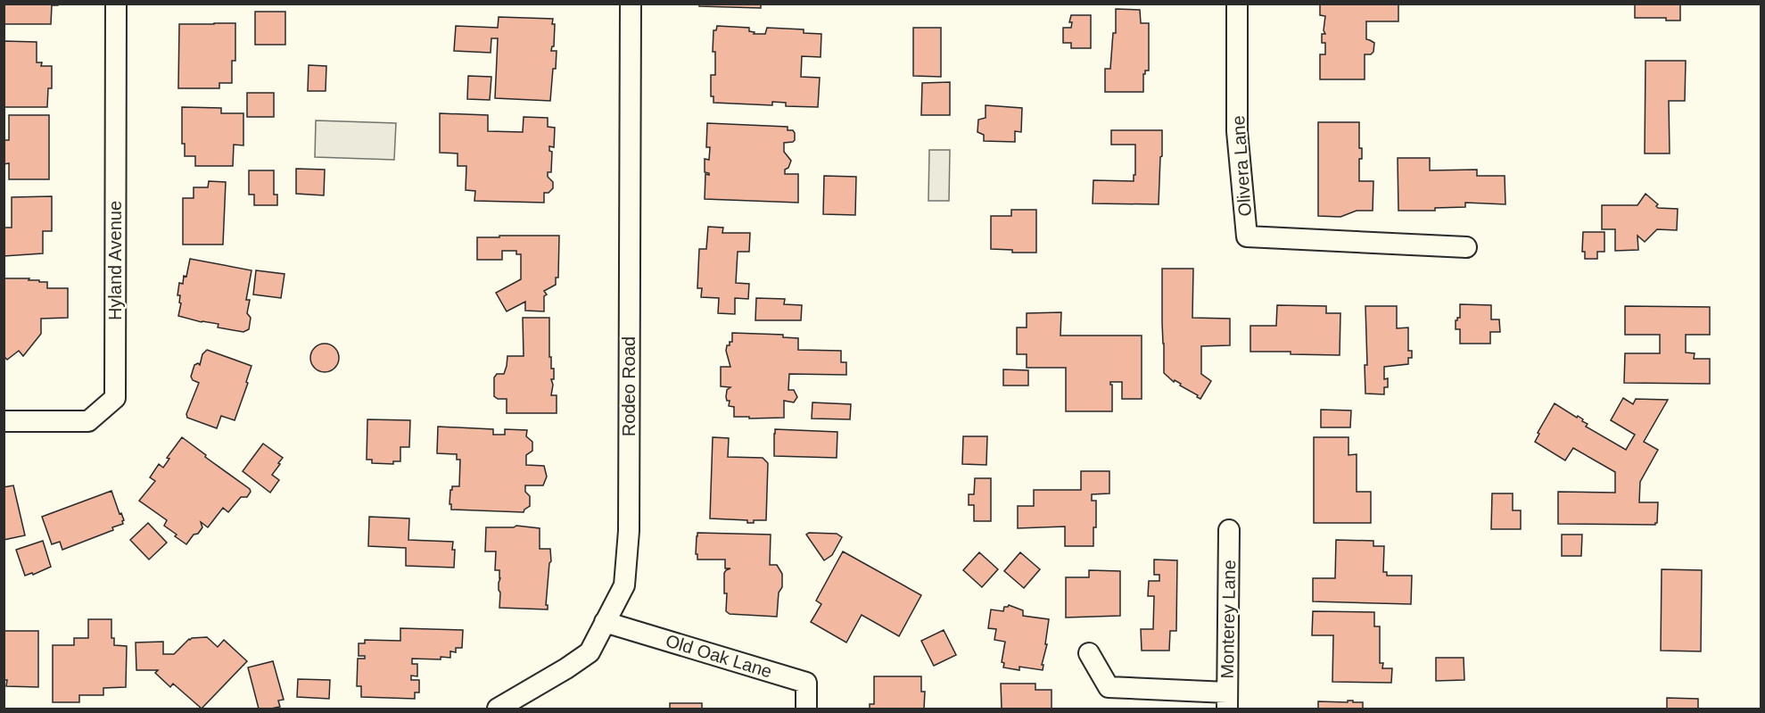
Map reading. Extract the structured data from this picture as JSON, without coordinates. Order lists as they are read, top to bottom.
{
  "streets": {
    "street": [
      "Olivera Lane",
      "Hyland Avenue",
      "Rodeo Road",
      "Monterey Lane",
      "Old Oak Lane"
    ]
  },
  "crossings": [
    ["Rodeo Road", "Old Oak Lane"]
  ]
}
